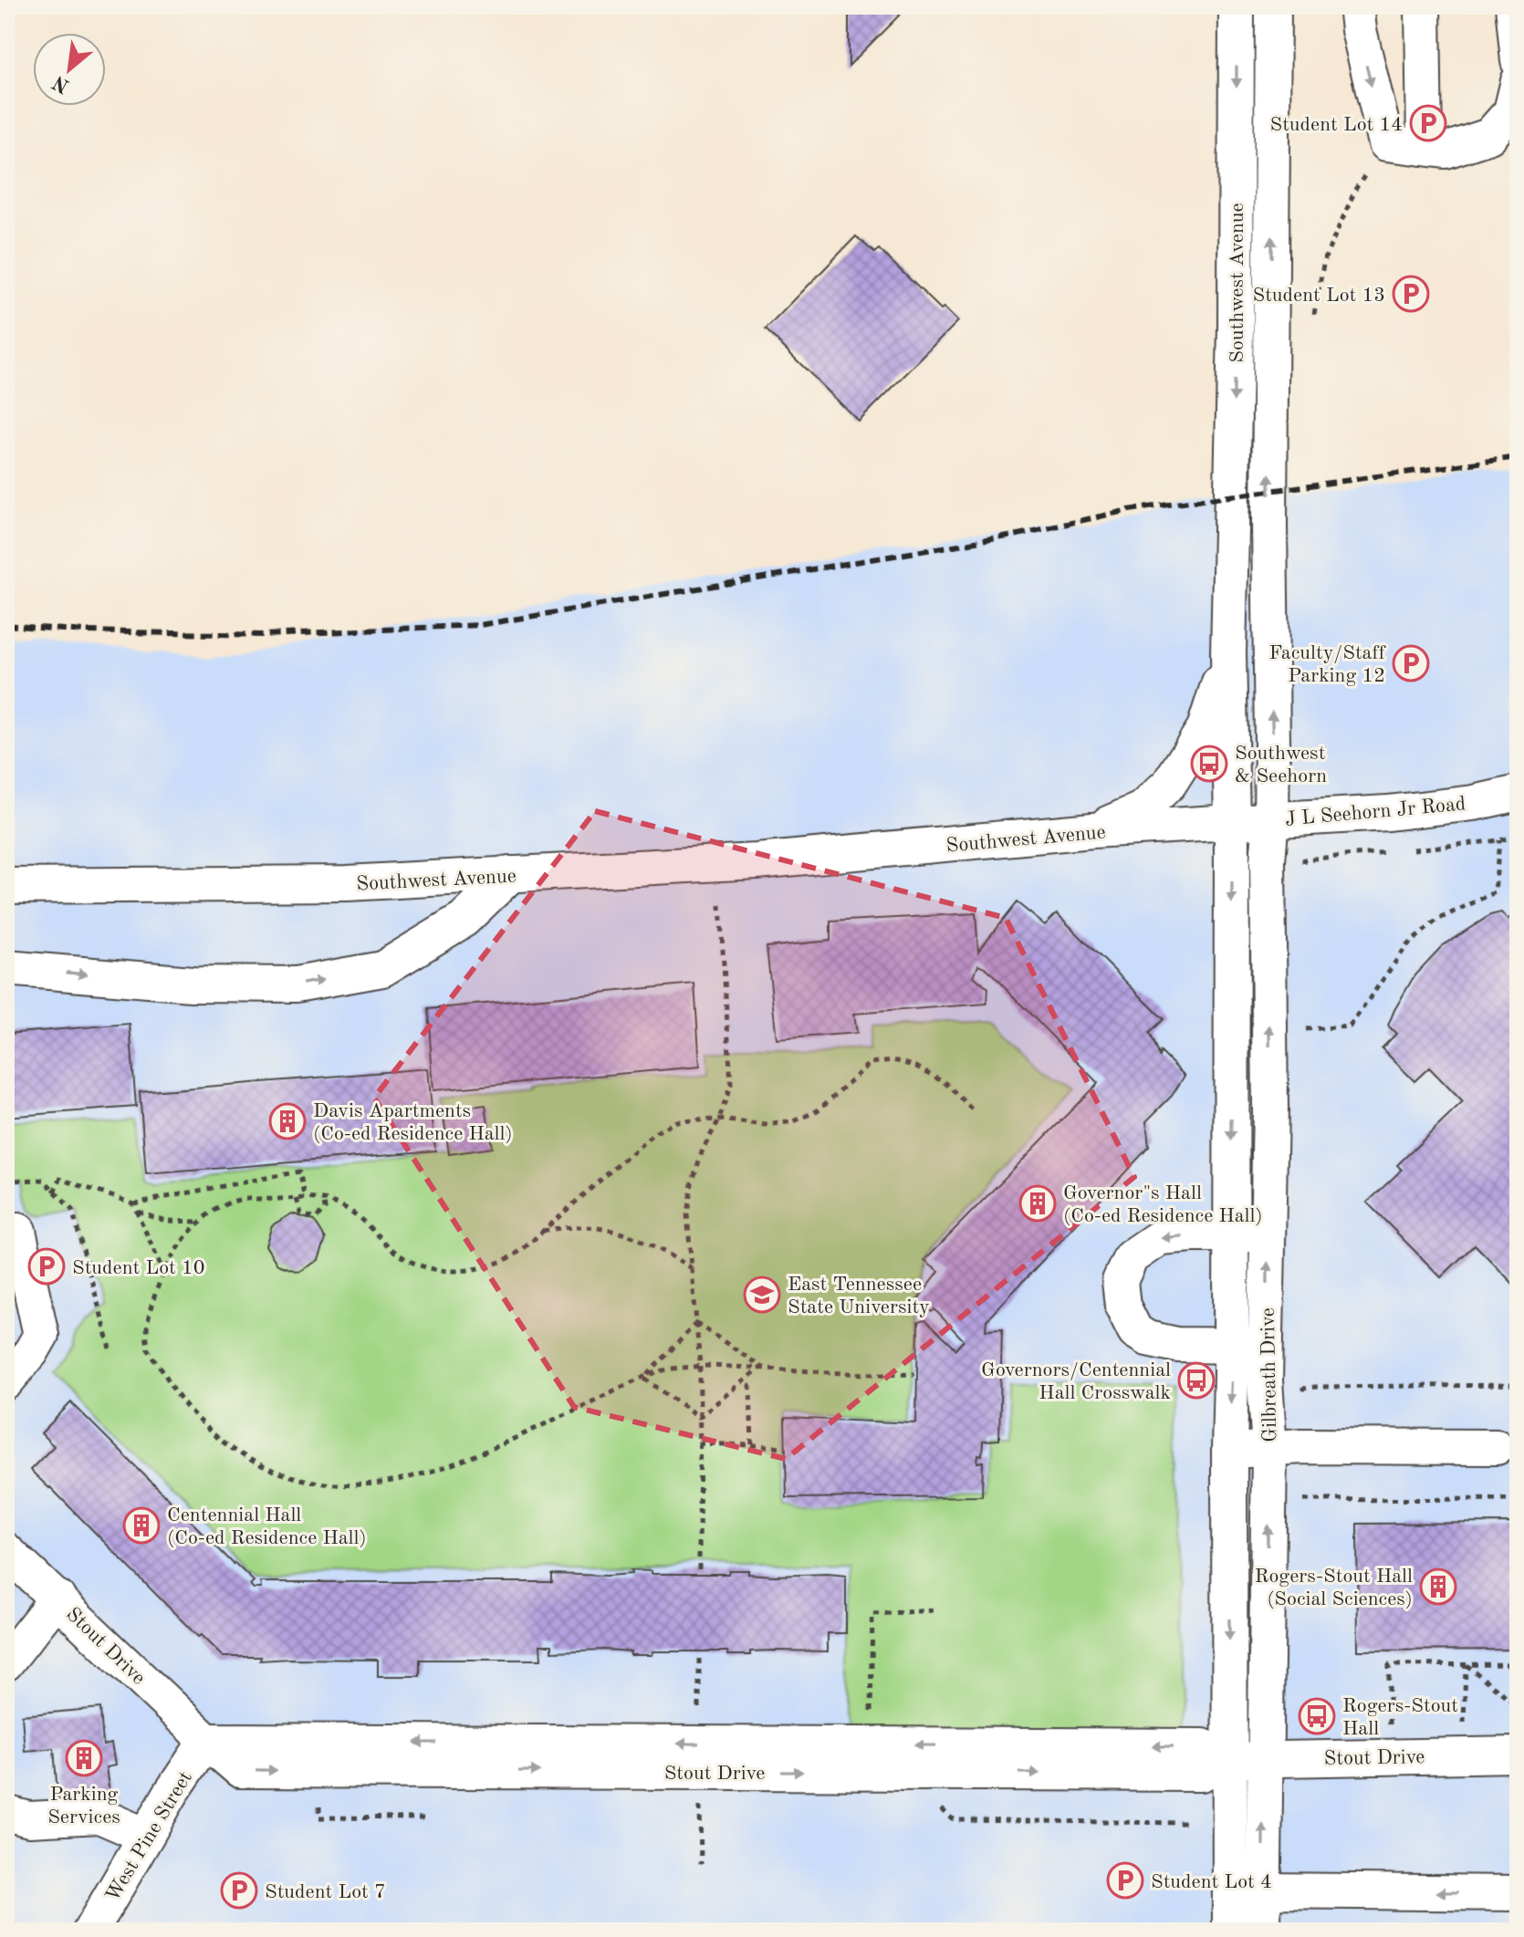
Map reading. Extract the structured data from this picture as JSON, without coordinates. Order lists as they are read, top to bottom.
{
  "streets": {
    "street": [
      "Southwest Avenue",
      "J L Seehorn Jr Road",
      "Gilbreath Drive",
      "Stout Drive",
      "West Pine Street"
    ]
  },
  "crossings": [
    ["Southwest Avenue", "J L Seehorn Jr Road"],
    ["Southwest Avenue", "Gilbreath Drive"],
    ["J L Seehorn Jr Road", "Gilbreath Drive"],
    ["Gilbreath Drive", "Stout Drive"],
    ["Stout Drive", "West Pine Street"]
  ],
  "places": {
    "parking": [
      "Student Lot 14",
      "Student Lot 13",
      "Faculty/Staff Parking 12",
      "Student Lot 10",
      "Student Lot 4",
      "Student Lot 7"
    ],
    "bus stop": ["Southwest & Seehorn", "Governors/Centennial Hall Crosswalk", "Rogers-Stout Hall"],
    "building": [
      "Davis Apartments (Co-ed Residence Hall)",
      "Governor\"s Hall (Co-ed Residence Hall)",
      "Centennial Hall (Co-ed Residence Hall)",
      "Rogers-Stout Hall (Social Sciences)",
      "Parking Services"
    ],
    "school or university": ["East Tennessee State University"]
  },
  "north": "bottom left"
}
